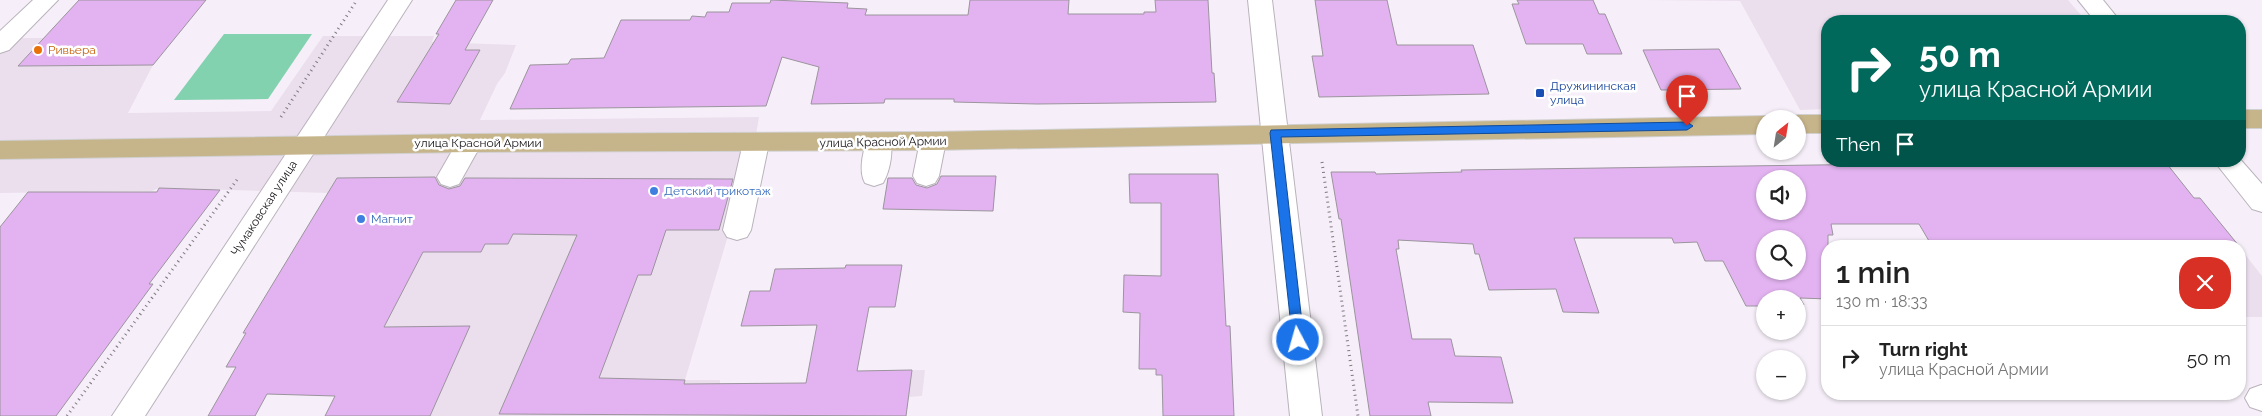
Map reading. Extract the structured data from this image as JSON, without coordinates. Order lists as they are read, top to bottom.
{
  "streets": {
    "main road": ["улица Красной Армии"],
    "street": ["Чумаковская улица"]
  },
  "crossings": [
    ["улица Красной Армии", "Чумаковская улица"]
  ],
  "places": {
    "other": ["Ривьера", "Детский трикотаж", "Магнит"],
    "transit": ["Дружининская улица"]
  },
  "north": "top right",
  "page": {
    "turn": ["50 m", "улица Красной Армии"],
    "map_buttons": ["+", "−"],
    "then": "Then",
    "heading": ["1 min", "130 m · 18:33"],
    "list": [
      {
        "name": "Turn right",
        "note": "улица Красной Армии",
        "value": "50 m"
      }
    ]
  }
}
